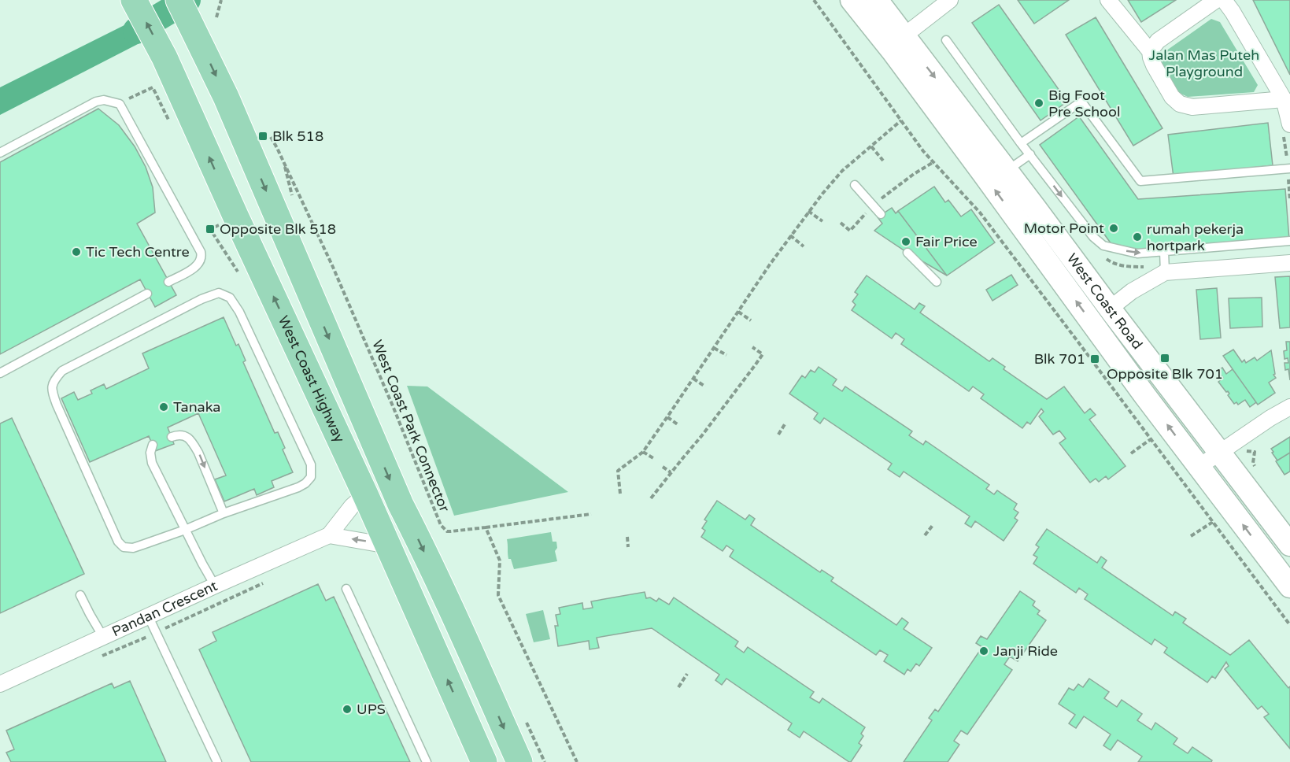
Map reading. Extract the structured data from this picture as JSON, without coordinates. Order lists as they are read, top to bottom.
{
  "streets": {
    "highway": ["West Coast Highway"],
    "main road": ["West Coast Road"],
    "street": ["Pandan Crescent"],
    "path": ["West Coast Park Connector"]
  },
  "crossings": [
    ["West Coast Highway", "Pandan Crescent"]
  ],
  "parks": ["Jalan Mas Puteh Playground"],
  "places": {
    "other": [
      "Big Foot Pre School",
      "Motor Point",
      "rumah pekerja hortpark",
      "Fair Price",
      "Tic Tech Centre",
      "Tanaka",
      "Janji Ride",
      "UPS"
    ],
    "transit": [
      "Blk 518",
      "Opposite Blk 518",
      "Opposite Blk 701",
      "Blk 701"
    ]
  }
}
